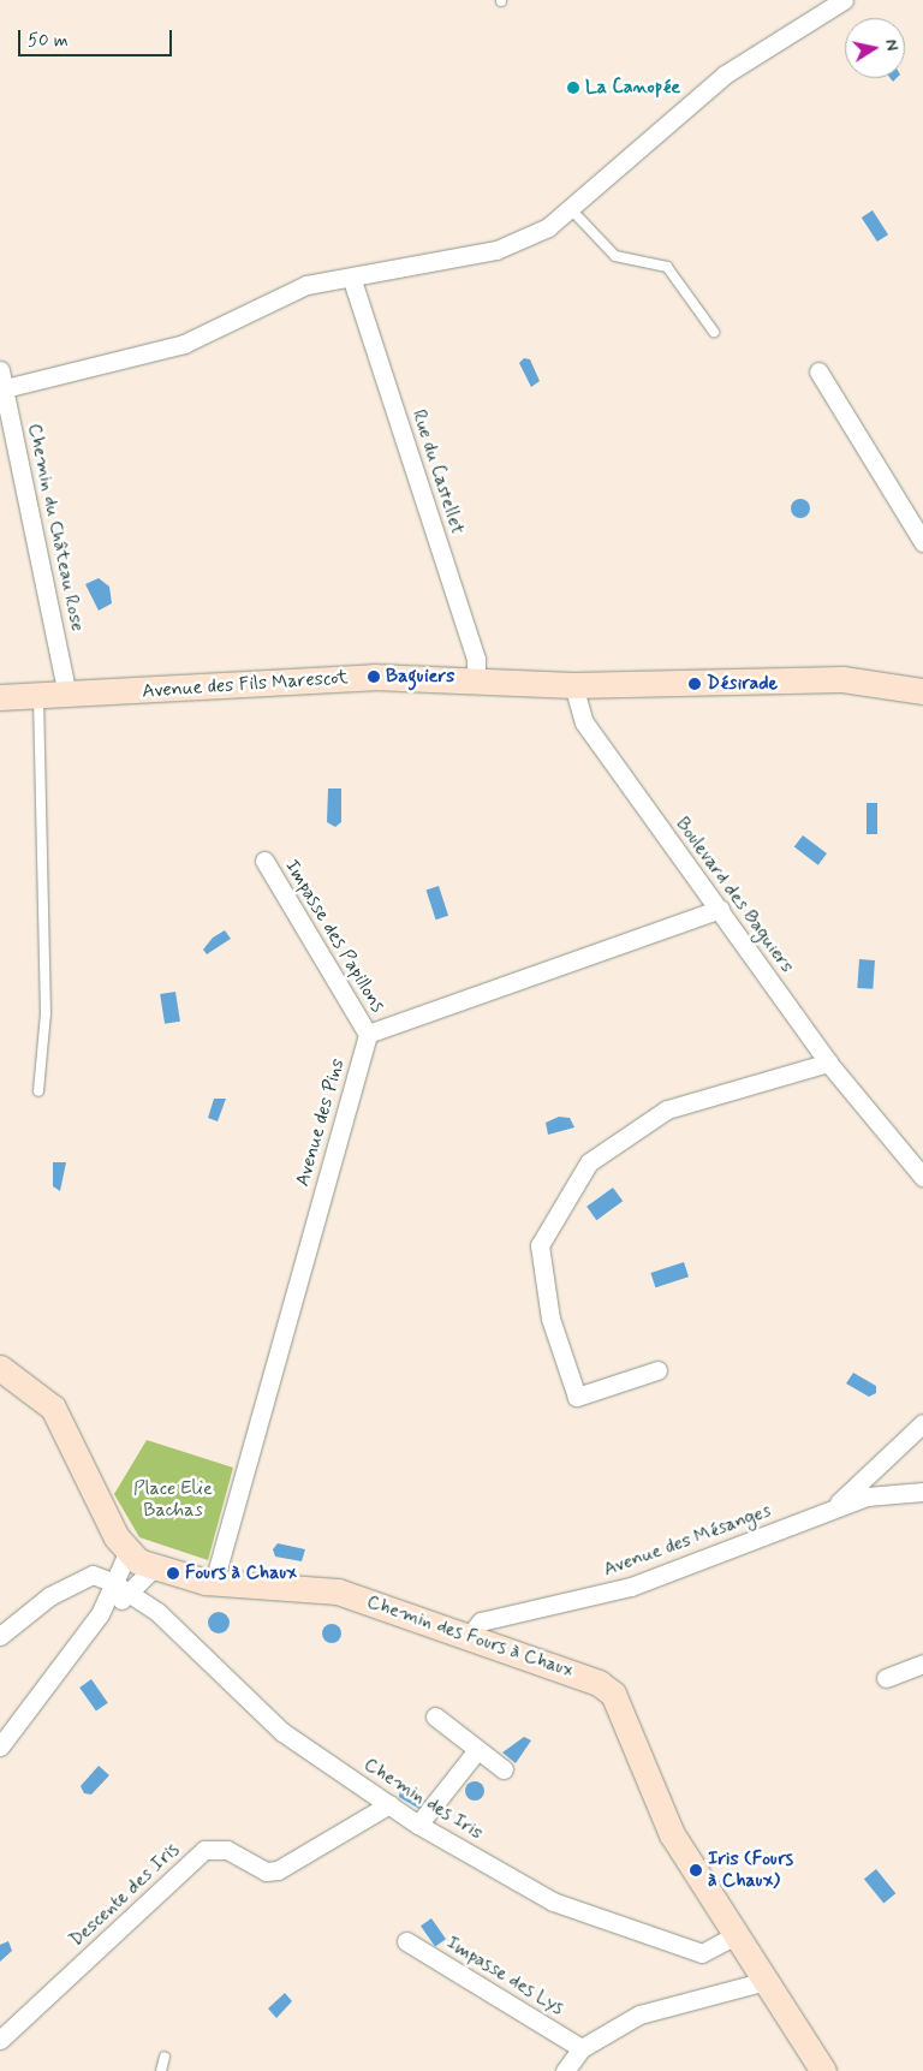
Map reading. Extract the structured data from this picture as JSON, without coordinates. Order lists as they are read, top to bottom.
{
  "streets": {
    "street": [
      "Rue du Castellet",
      "Chemin du Château Rose",
      "Avenue des Fils Marescot",
      "Boulevard des Baguiers",
      "Impasse des Papillons",
      "Avenue des Pins",
      "Avenue des Mésanges",
      "Chemin des Fours à Chaux",
      "Chemin des Iris",
      "Descente des Iris",
      "Impasse des Lys"
    ]
  },
  "crossings": [
    ["Rue du Castellet", "Avenue des Fils Marescot"],
    ["Chemin du Château Rose", "Avenue des Fils Marescot"],
    ["Avenue des Fils Marescot", "Boulevard des Baguiers"],
    ["Impasse des Papillons", "Avenue des Pins"],
    ["Avenue des Pins", "Chemin des Fours à Chaux"],
    ["Avenue des Mésanges", "Chemin des Fours à Chaux"],
    ["Chemin des Fours à Chaux", "Chemin des Iris"],
    ["Chemin des Iris", "Descente des Iris"]
  ],
  "parks": ["Place Elie Bachas"],
  "places": [
    "La Canopée",
    "Baguiers",
    "Désirade",
    "Fours à Chaux",
    "Iris (Fours à Chaux)"
  ],
  "scale_bar": "50 m",
  "north": "right"
}
